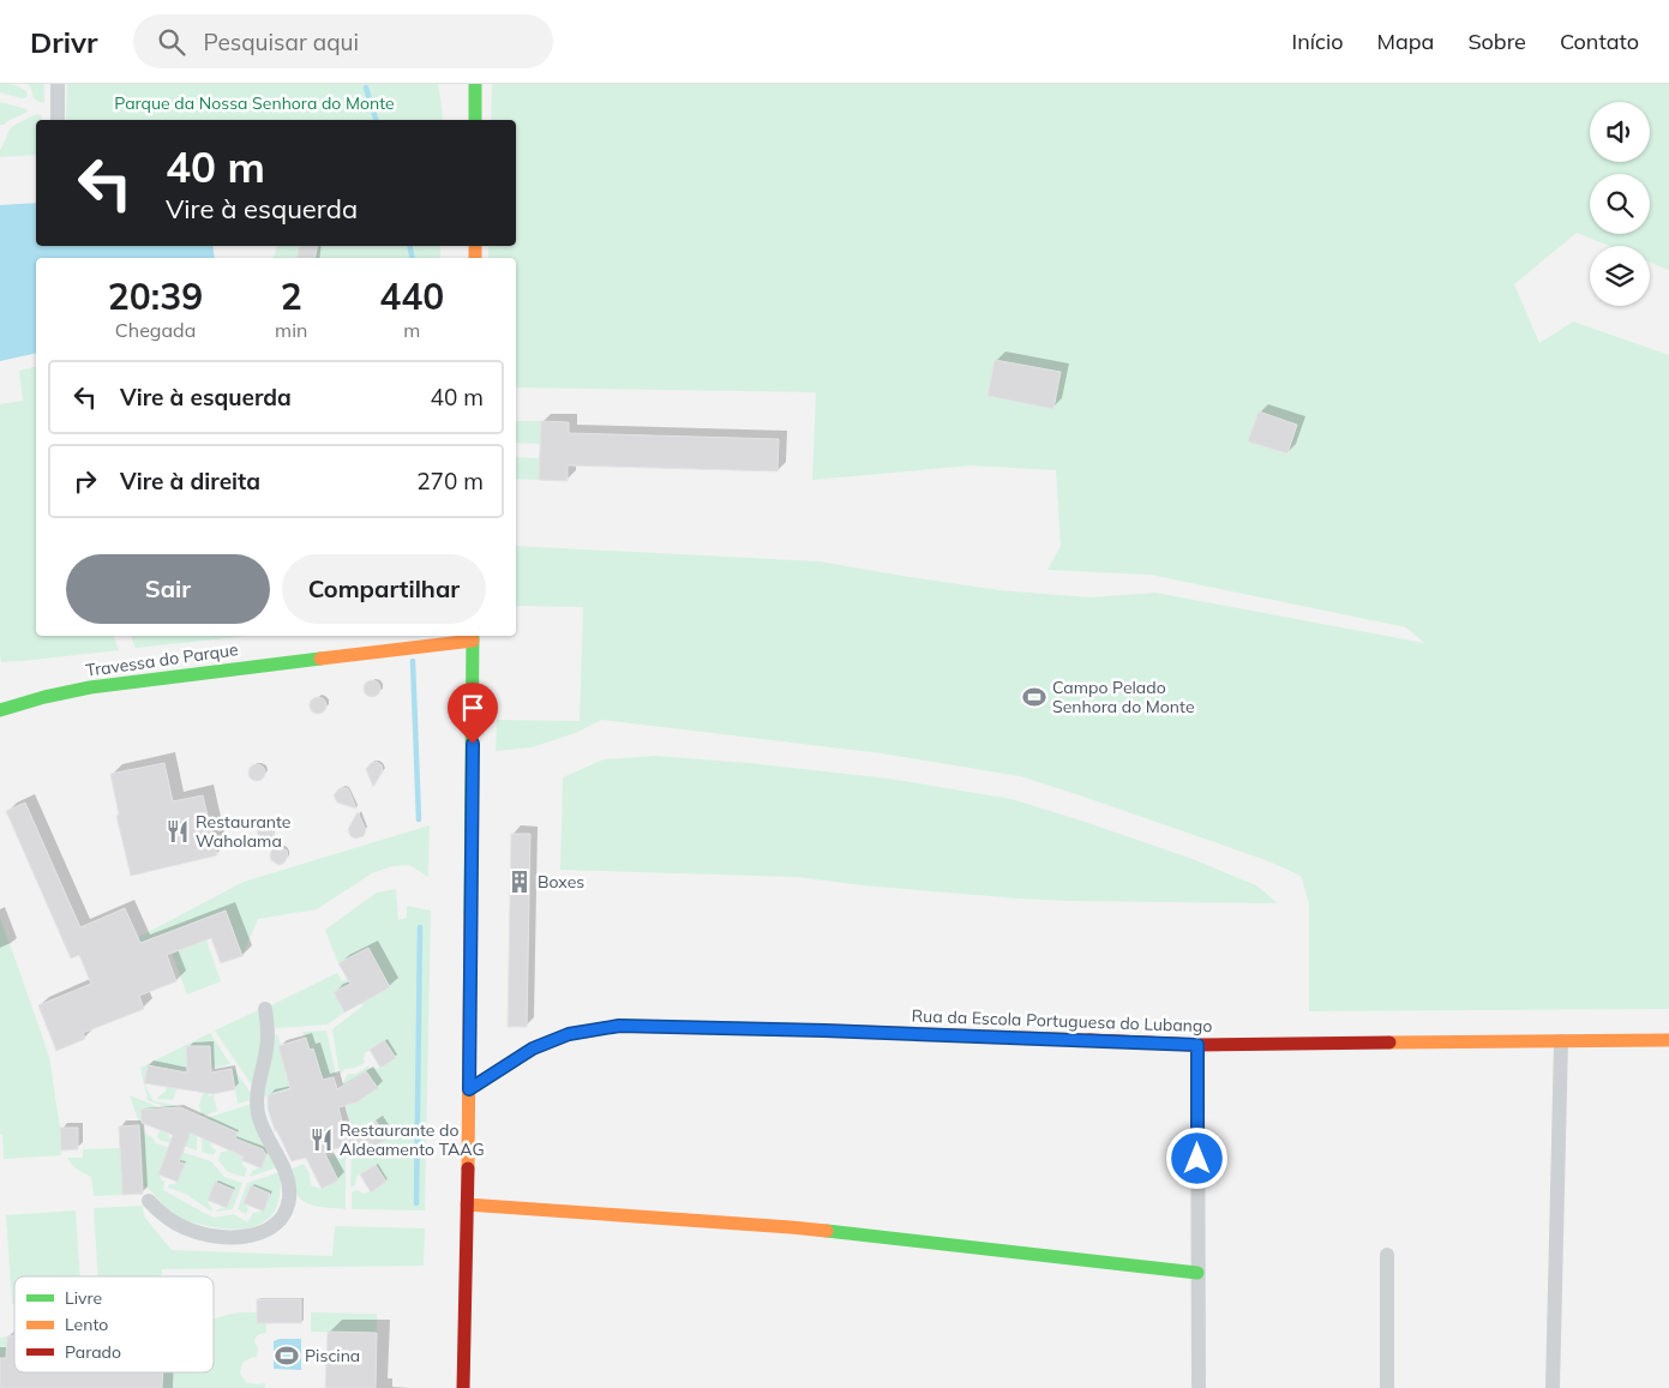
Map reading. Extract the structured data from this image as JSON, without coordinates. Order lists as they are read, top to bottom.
{
  "streets": {
    "street": ["Travessa do Parque", "Rua da Escola Portuguesa do Lubango"]
  },
  "parks": ["Parque da Nossa Senhora do Monte"],
  "places": {
    "sports": ["Campo Pelado Senhora do Monte", "Piscina"],
    "restaurant": ["Restaurante Waholama", "Restaurante do Aldeamento TAAG"],
    "building": ["Boxes"]
  },
  "legend": ["Livre", "Lento", "Parado"],
  "page": {
    "header": "Drivr",
    "search": "Pesquisar aqui",
    "nav": [
      "Início",
      "Mapa",
      "Sobre",
      "Contato"
    ],
    "turn": ["40 m", "Vire à esquerda"],
    "eta": [
      "20:39",
      "Chegada",
      "2",
      "min",
      "440",
      "m"
    ],
    "list": [
      {
        "name": "Vire à esquerda",
        "value": "40 m"
      },
      {
        "name": "Vire à direita",
        "value": "270 m"
      }
    ],
    "buttons": ["Sair", "Compartilhar"]
  }
}
